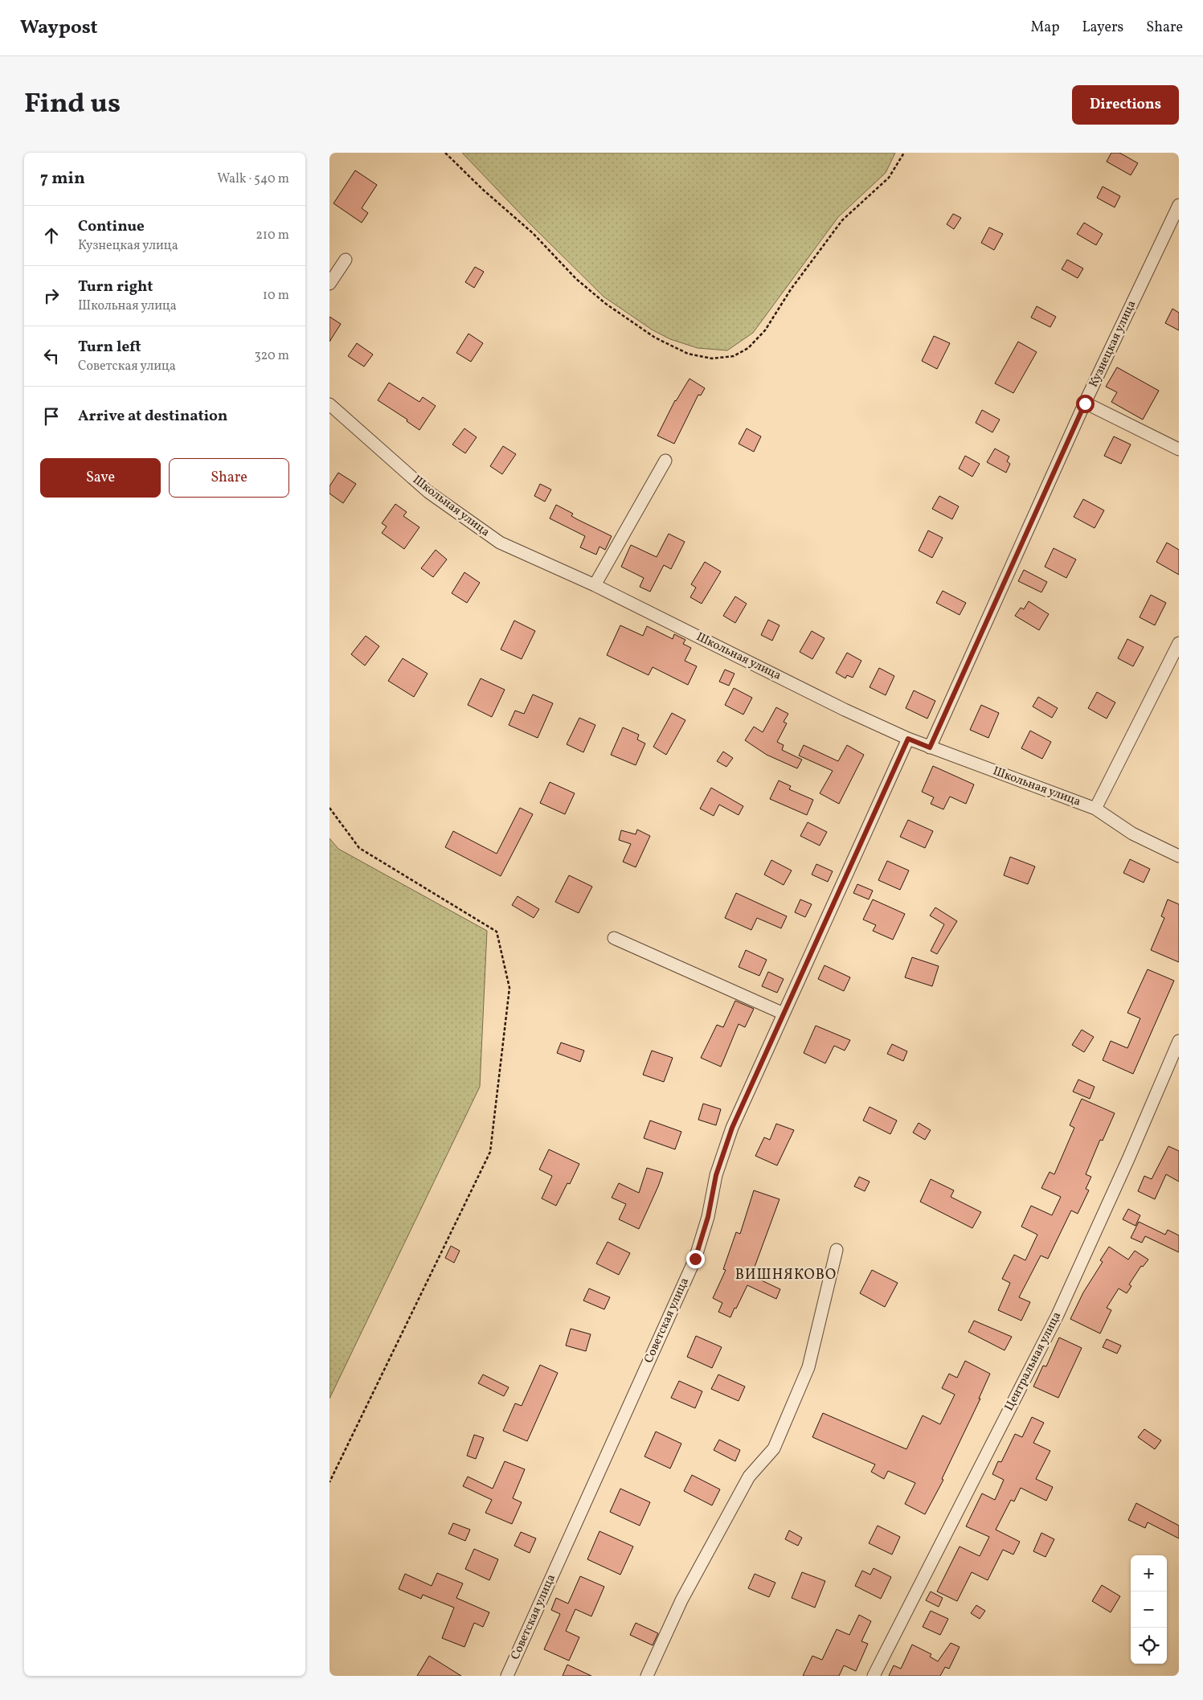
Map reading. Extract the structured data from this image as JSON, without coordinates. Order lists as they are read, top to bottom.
{
  "streets": {
    "street": [
      "Кузнецкая улица",
      "Школьная улица",
      "Советская улица",
      "Центральная улица"
    ]
  },
  "crossings": [
    ["Кузнецкая улица", "Школьная улица"],
    ["Школьная улица", "Советская улица"]
  ],
  "districts": ["ВИШНЯКОВО"],
  "page": {
    "header": "Waypost",
    "nav": ["Map", "Layers", "Share"],
    "title": "Find us",
    "buttons": [
      "Directions",
      ["Save", "Share"]
    ],
    "heading": ["7 min", "Walk · 540 m"],
    "list": [
      ["Continue", "Кузнецкая улица", "210 m"],
      ["Turn right", "Школьная улица", "10 m"],
      ["Turn left", "Советская улица", "320 m"],
      "Arrive at destination"
    ],
    "map_buttons": ["+", "−"]
  }
}
